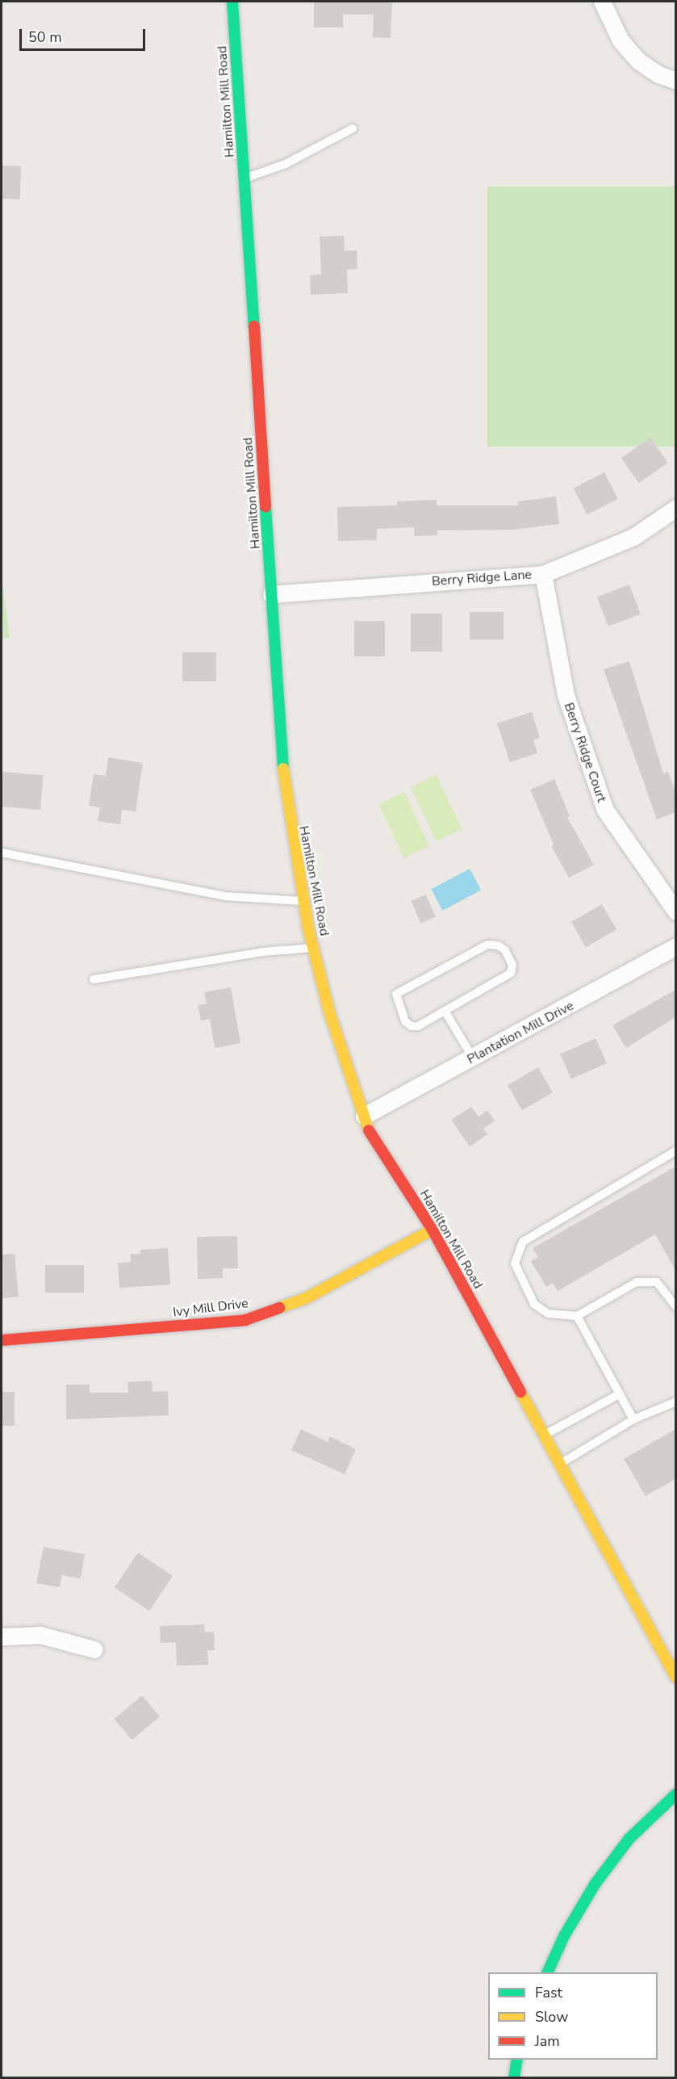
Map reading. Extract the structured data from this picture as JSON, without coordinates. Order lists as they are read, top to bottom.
{
  "streets": {
    "main road": ["Hamilton Mill Road", "Ivy Mill Drive"],
    "street": ["Berry Ridge Lane", "Berry Ridge Court", "Plantation Mill Drive"]
  },
  "crossings": [
    ["Hamilton Mill Road", "Berry Ridge Lane"],
    ["Hamilton Mill Road", "Plantation Mill Drive"],
    ["Hamilton Mill Road", "Ivy Mill Drive"],
    ["Berry Ridge Lane", "Berry Ridge Court"]
  ],
  "legend": ["Fast", "Slow", "Jam"],
  "scale_bar": "50 m"
}
